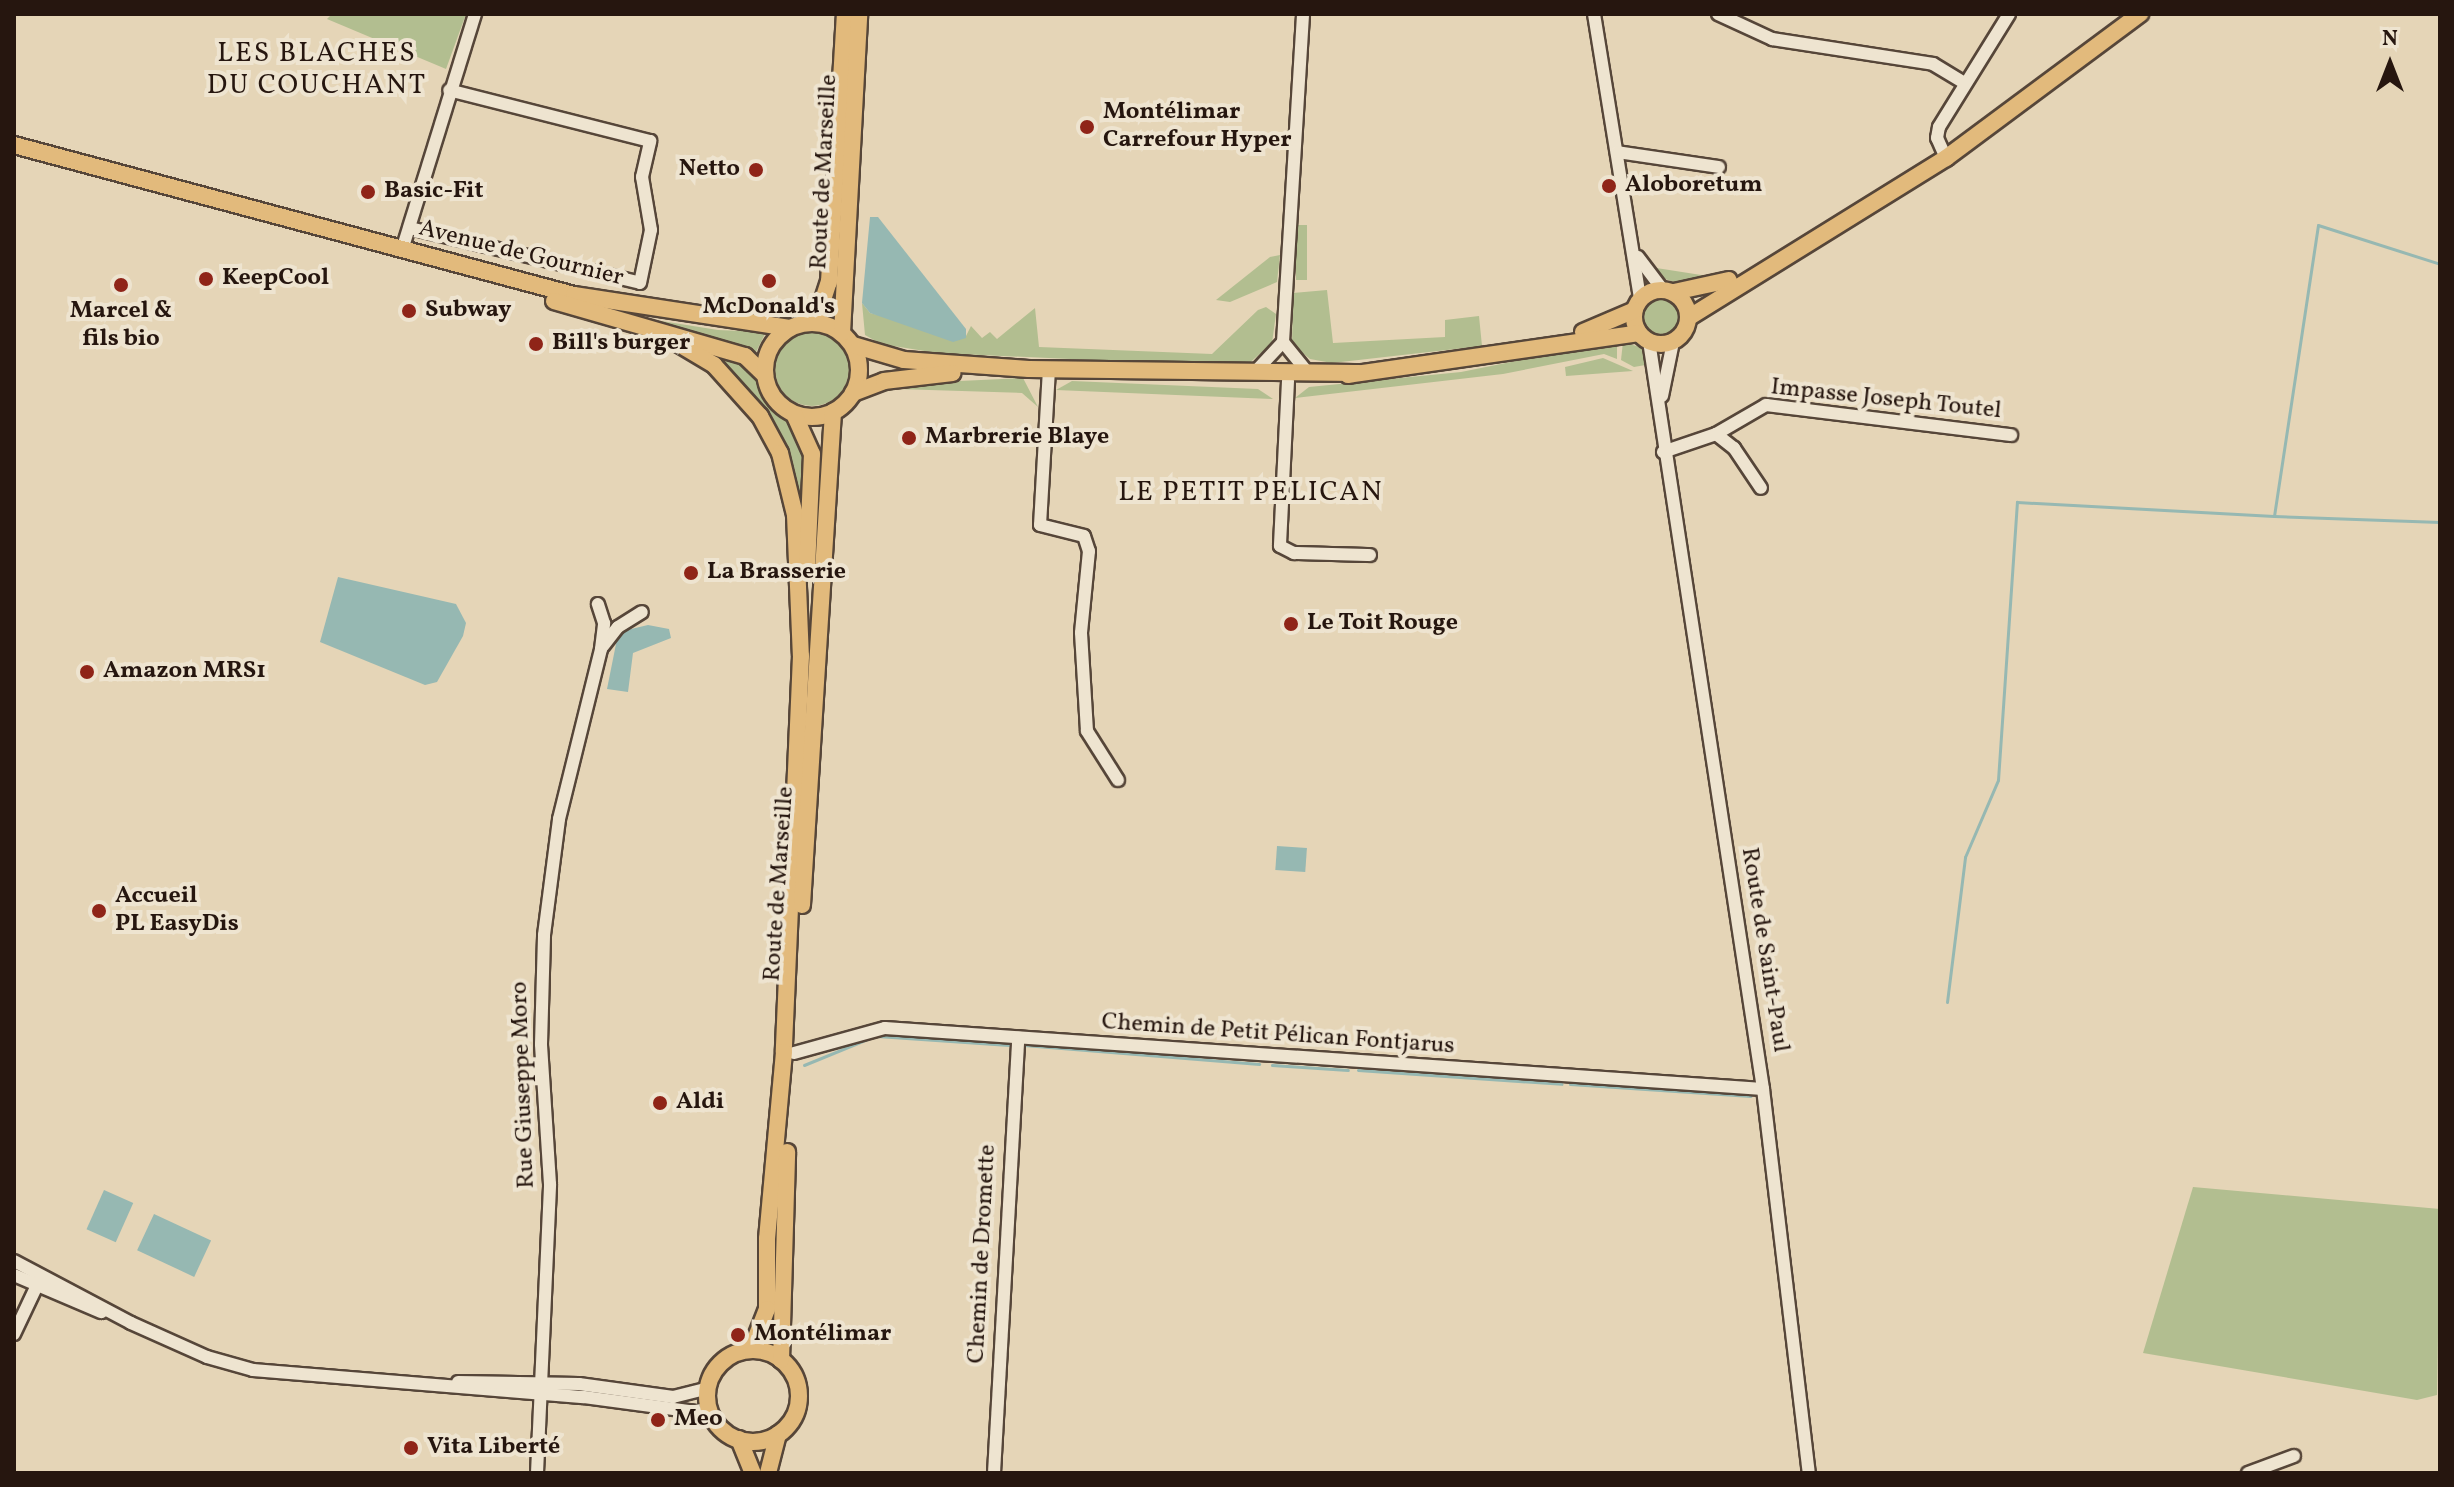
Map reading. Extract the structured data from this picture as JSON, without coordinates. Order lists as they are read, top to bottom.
{
  "streets": {
    "main road": ["Route de Marseille", "Avenue de Gournier"],
    "street": [
      "Impasse Joseph Toutel",
      "Route de Saint-Paul",
      "Chemin de Petit Pélican Fontjarus",
      "Rue Giuseppe Moro",
      "Chemin de Dromette"
    ]
  },
  "crossings": [
    ["Route de Marseille", "Avenue de Gournier"],
    ["Route de Marseille", "Chemin de Petit Pélican Fontjarus"],
    ["Impasse Joseph Toutel", "Route de Saint-Paul"],
    ["Route de Saint-Paul", "Chemin de Petit Pélican Fontjarus"],
    ["Chemin de Petit Pélican Fontjarus", "Chemin de Dromette"]
  ],
  "districts": ["LES BLACHES DU COUCHANT", "LE PETIT PELICAN"],
  "places": [
    "Montélimar Carrefour Hyper",
    "Netto",
    "Aloboretum",
    "Basic-Fit",
    "KeepCool",
    "McDonald's",
    "Marcel & fils bio",
    "Subway",
    "Bill's burger",
    "Marbrerie Blaye",
    "La Brasserie",
    "Le Toit Rouge",
    "Amazon MRS1",
    "Accueil PL EasyDis",
    "Aldi",
    "Montélimar",
    "Meo",
    "Vita Liberté"
  ],
  "north": "top"
}
